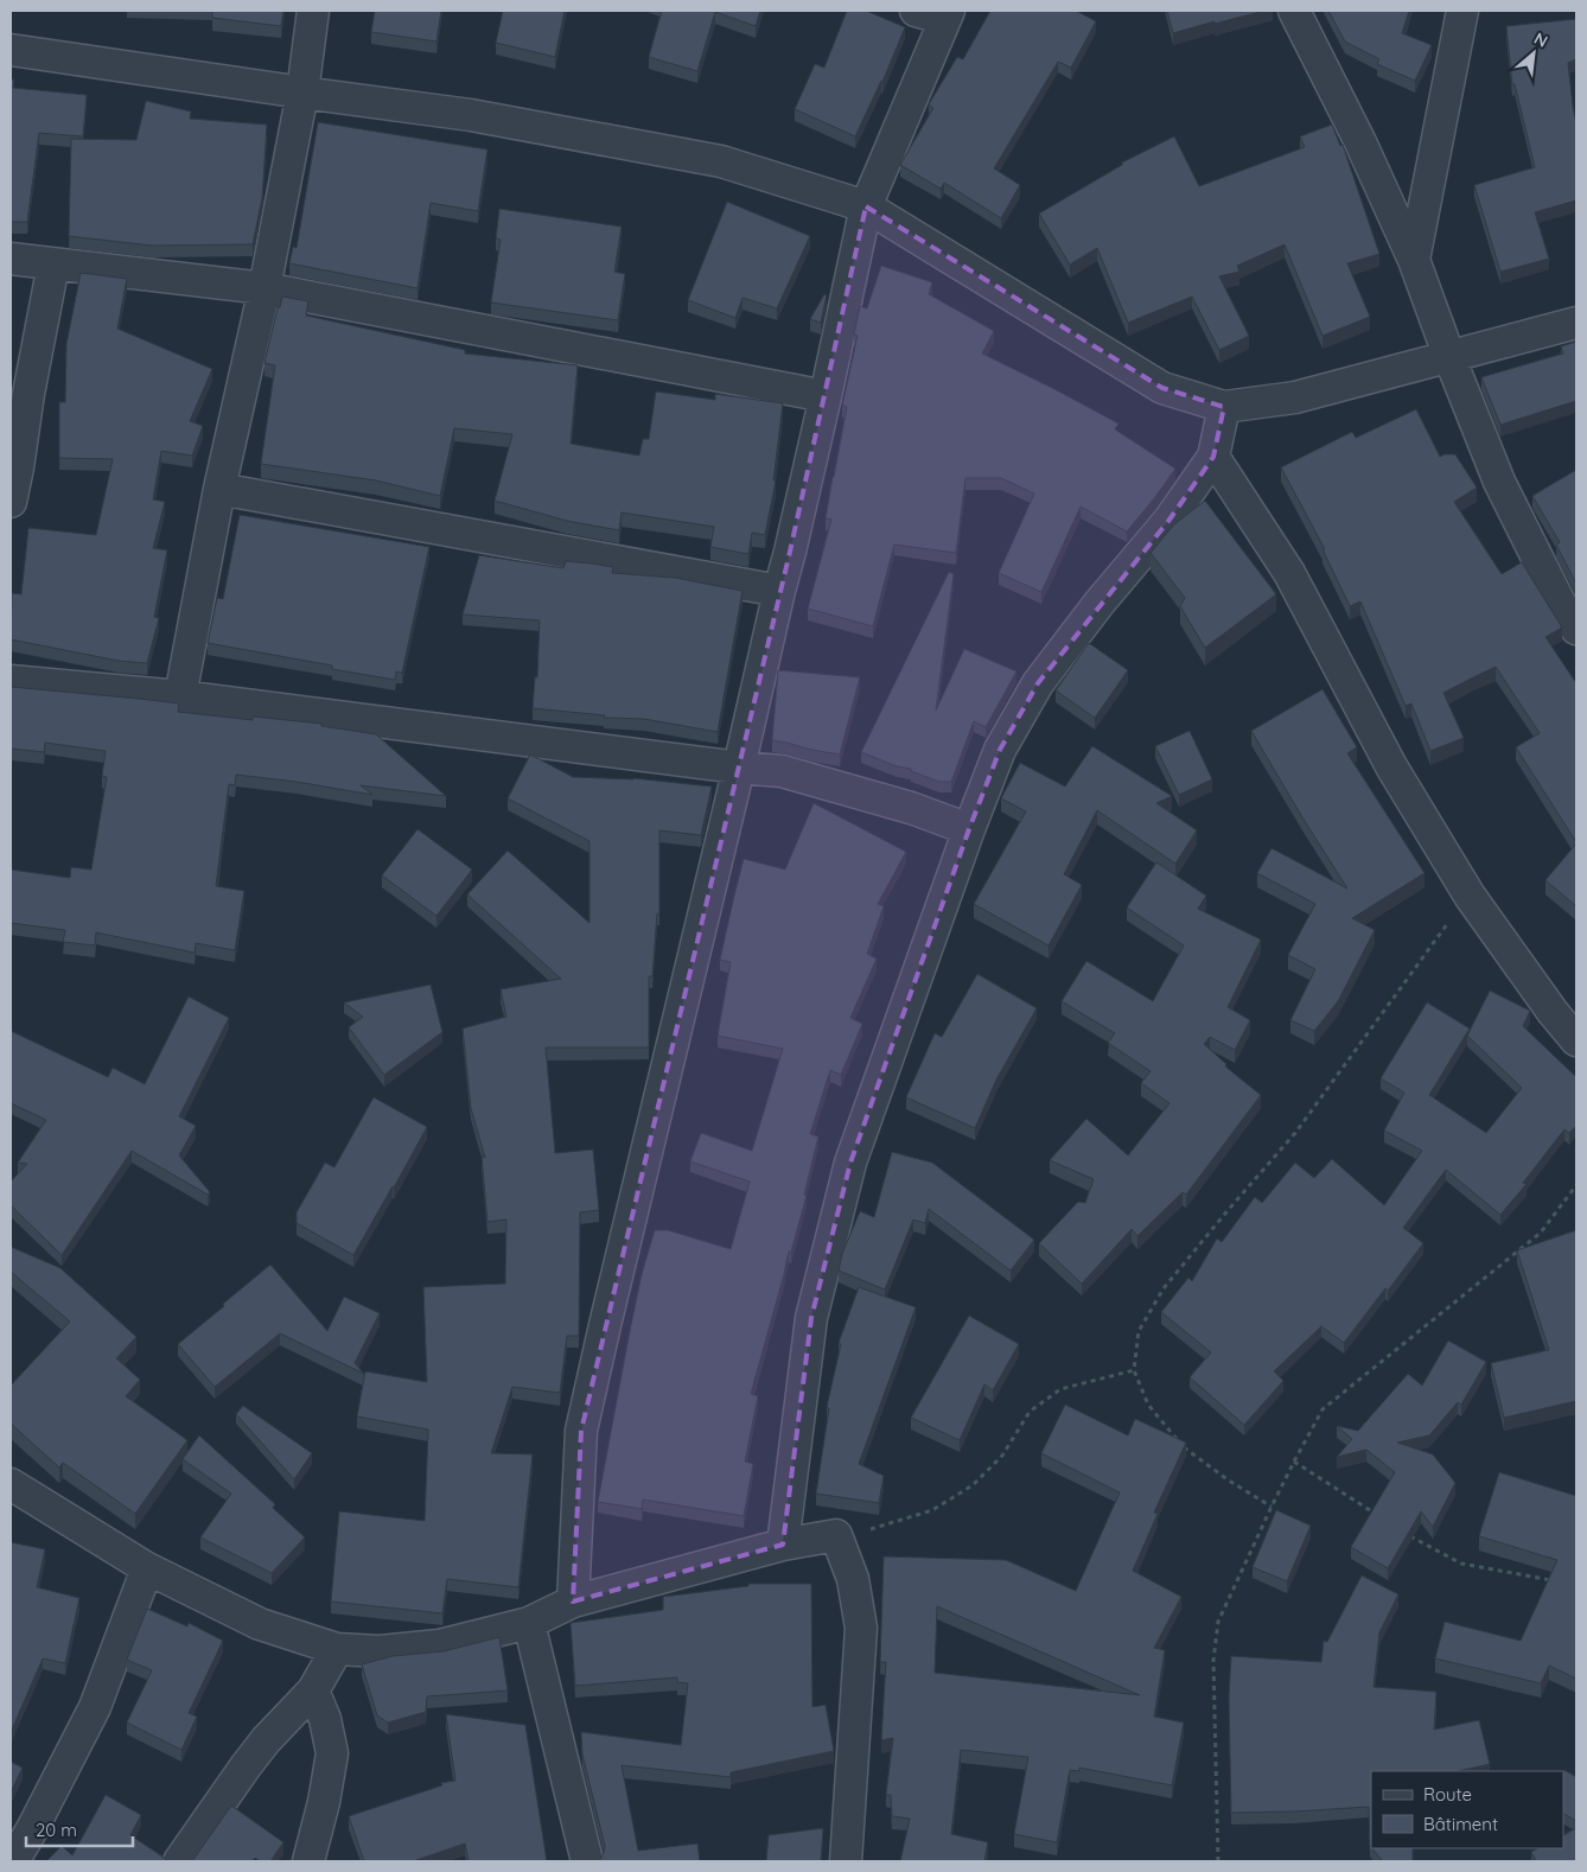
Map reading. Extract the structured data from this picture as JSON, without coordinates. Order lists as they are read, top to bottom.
{
  "legend": ["Route", "Bâtiment"],
  "scale_bar": "20 m",
  "north": "top right"
}
